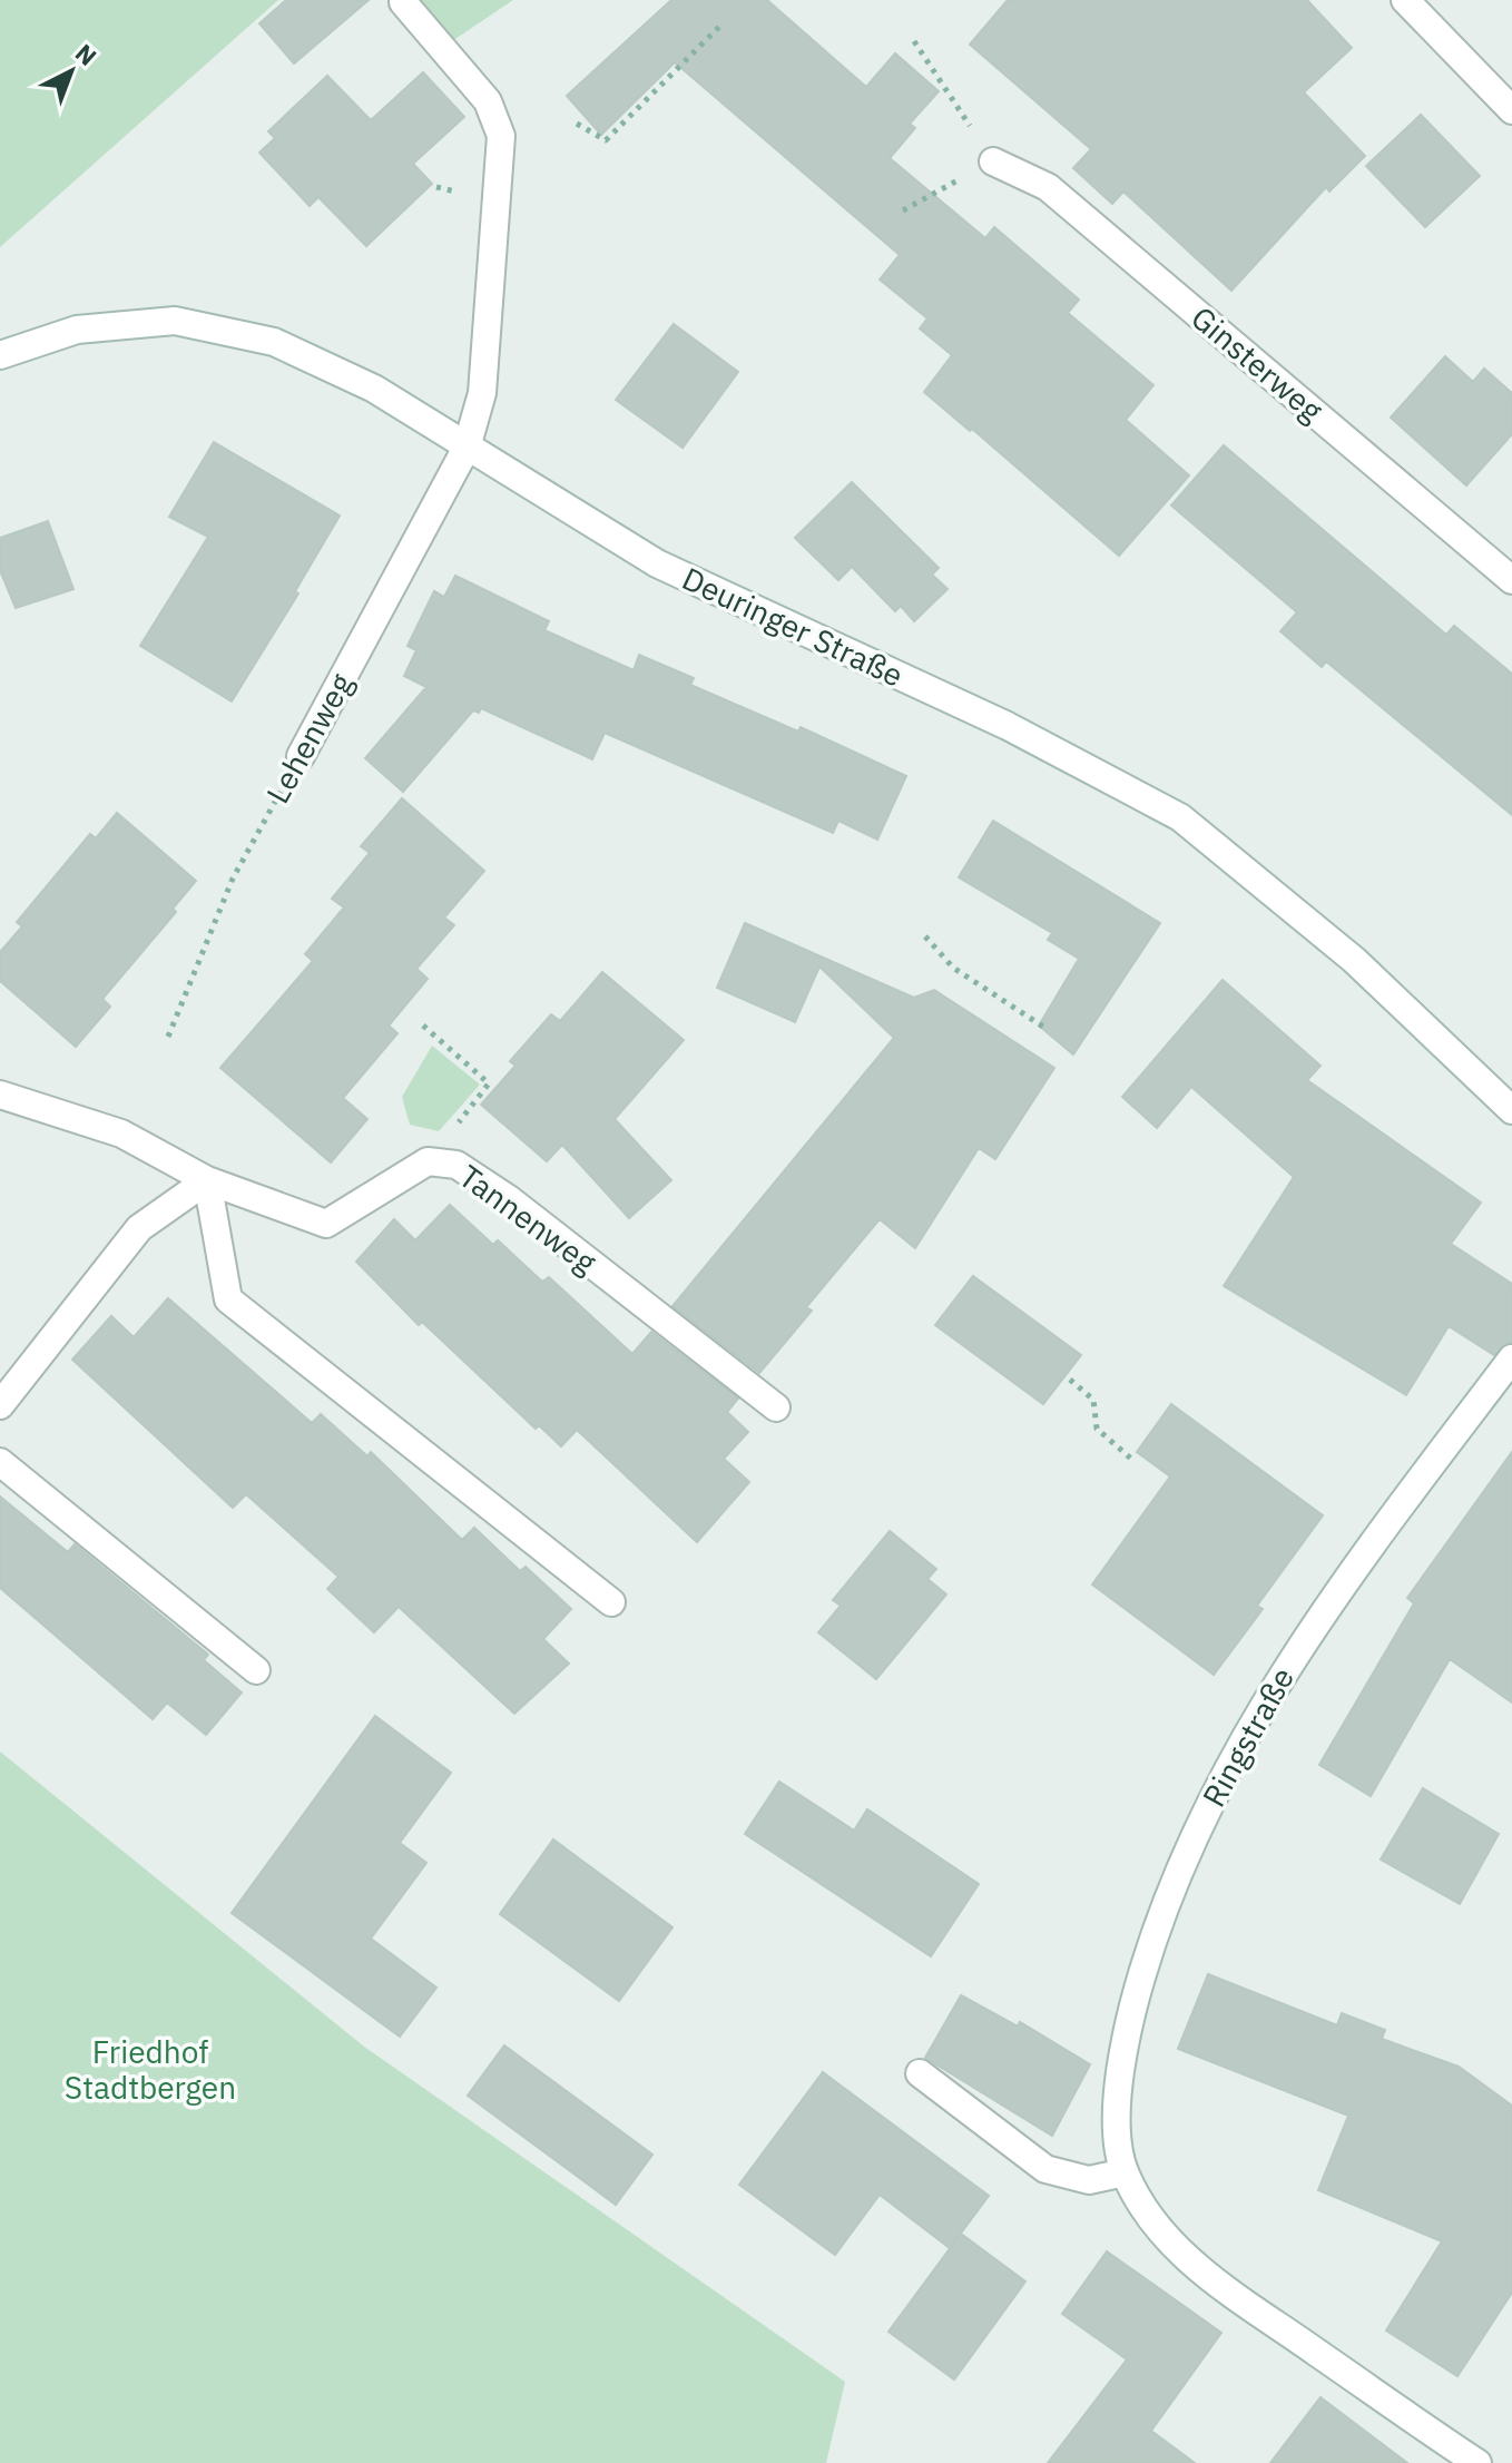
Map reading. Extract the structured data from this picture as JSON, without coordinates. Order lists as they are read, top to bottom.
{
  "streets": {
    "street": [
      "Ginsterweg",
      "Deuringer Straße",
      "Lehenweg",
      "Tannenweg",
      "Ringstraße"
    ]
  },
  "crossings": [
    ["Deuringer Straße", "Lehenweg"]
  ],
  "parks": ["Friedhof Stadtbergen"],
  "north": "top right"
}
